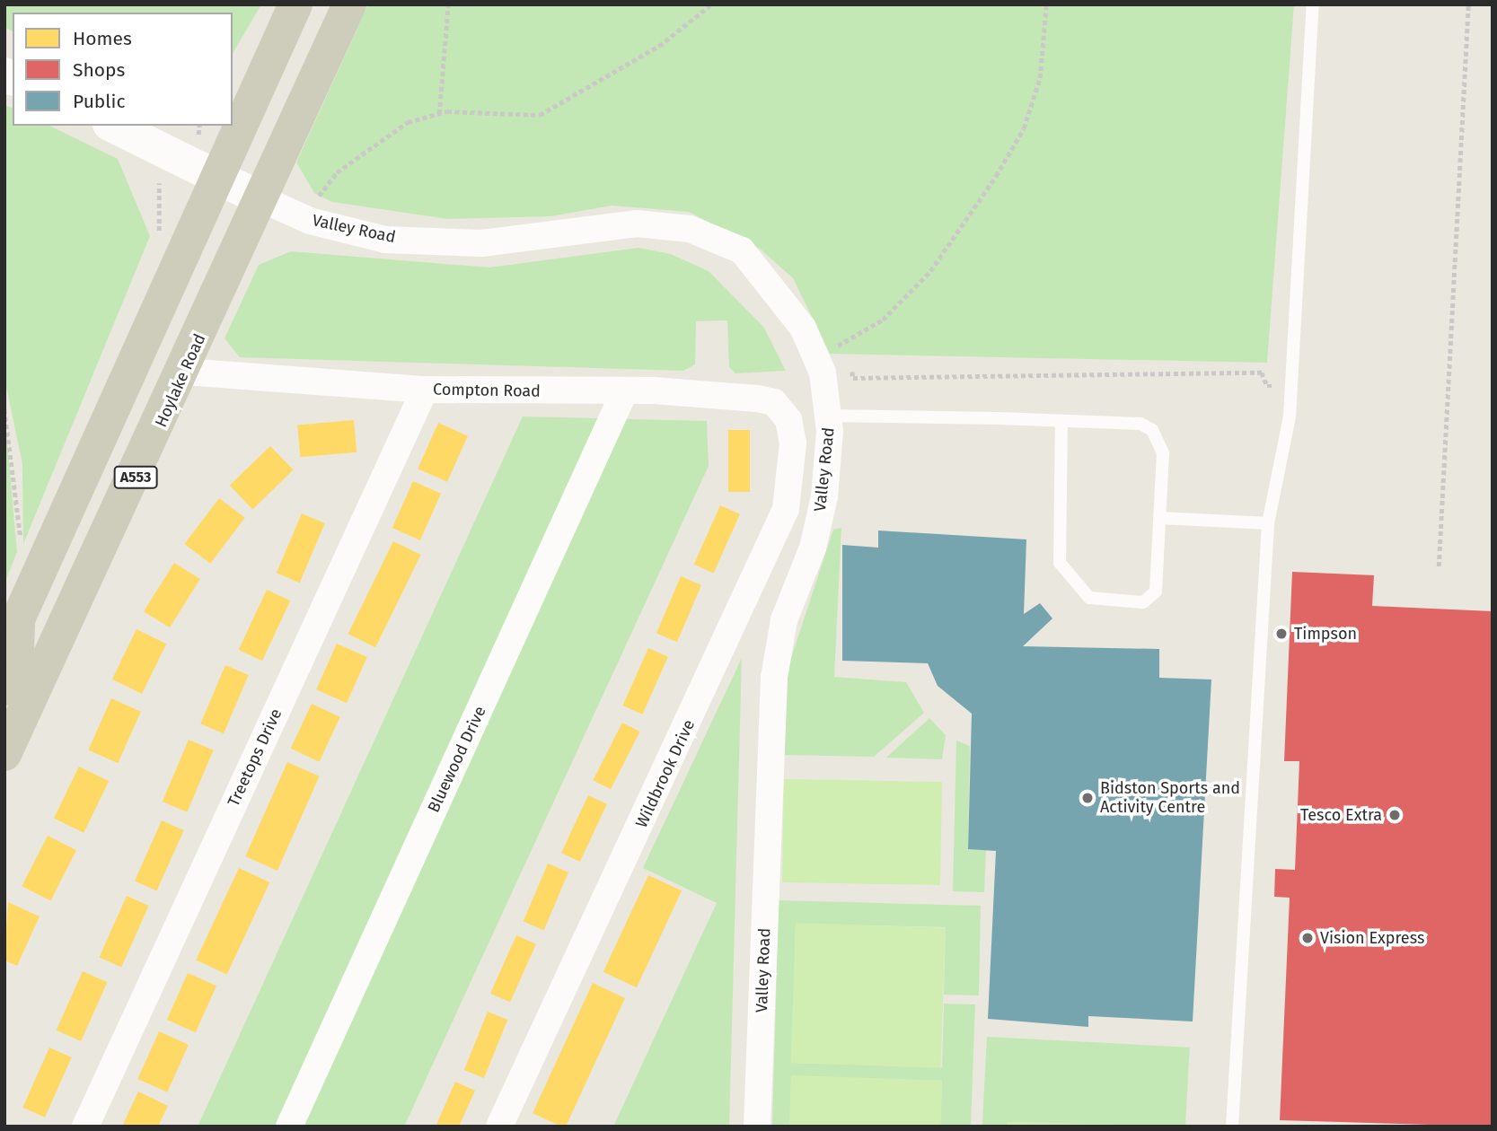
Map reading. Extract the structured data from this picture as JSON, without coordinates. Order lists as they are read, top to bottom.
{
  "streets": {
    "main road": ["Hoylake Road", "A553"],
    "street": [
      "Valley Road",
      "Compton Road",
      "Treetops Drive",
      "Bluewood Drive",
      "Wildbrook Drive"
    ]
  },
  "crossings": [
    ["Valley Road", "Hoylake Road"],
    ["Hoylake Road", "Compton Road"],
    ["Compton Road", "Treetops Drive"],
    ["Compton Road", "Bluewood Drive"],
    ["Compton Road", "Wildbrook Drive"]
  ],
  "places": [
    "Timpson",
    "Bidston Sports and Activity Centre",
    "Tesco Extra",
    "Vision Express"
  ],
  "legend": ["Homes", "Shops", "Public"]
}
